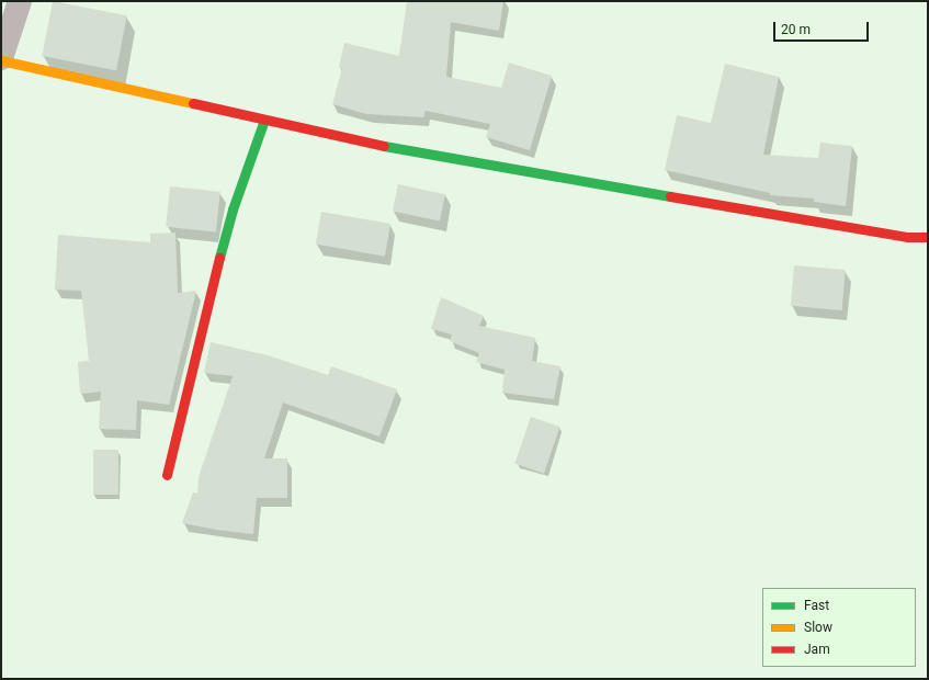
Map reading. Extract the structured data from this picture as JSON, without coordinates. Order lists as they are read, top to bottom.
{
  "legend": ["Fast", "Slow", "Jam"],
  "scale_bar": "20 m"
}
